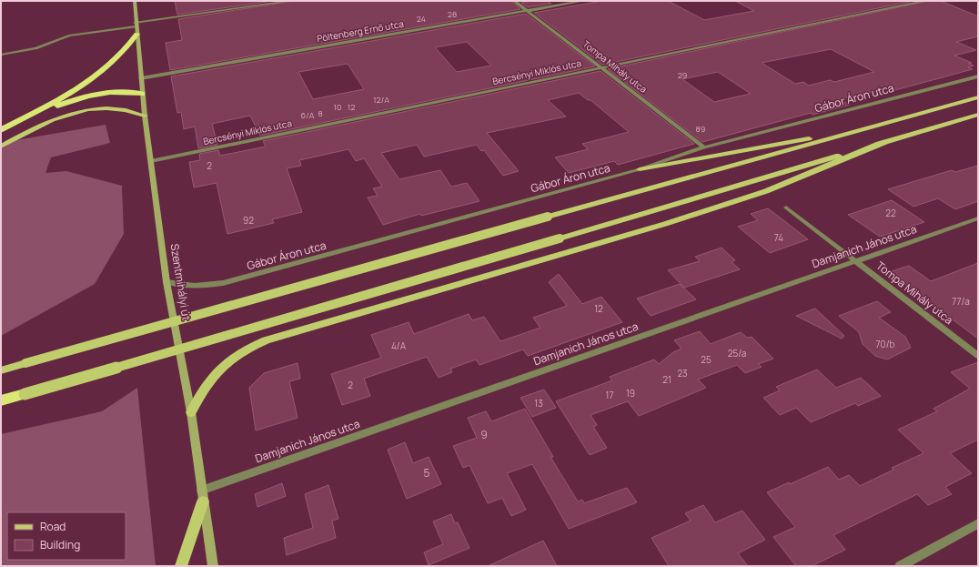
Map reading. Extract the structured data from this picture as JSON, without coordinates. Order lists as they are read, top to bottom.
{
  "streets": {
    "main road": ["Szentmihályi út"],
    "street": [
      "Pöltenberg Ernő utca",
      "Tompa Mihály utca",
      "Bercsényi Miklós utca",
      "Gábor Áron utca",
      "Damjanich János utca"
    ]
  },
  "crossings": [
    ["Pöltenberg Ernő utca", "Tompa Mihály utca"],
    ["Pöltenberg Ernő utca", "Szentmihályi út"],
    ["Tompa Mihály utca", "Bercsényi Miklós utca"],
    ["Tompa Mihály utca", "Gábor Áron utca"],
    ["Tompa Mihály utca", "Damjanich János utca"],
    ["Bercsényi Miklós utca", "Szentmihályi út"],
    ["Gábor Áron utca", "Szentmihályi út"],
    ["Damjanich János utca", "Szentmihályi út"]
  ],
  "house_numbers": [
    "28",
    "24",
    "29",
    "12/A",
    "10",
    "12",
    "8",
    "6/A",
    "89",
    "2",
    "22",
    "92",
    "74",
    "77/a",
    "12",
    "70/b",
    "4/A",
    "25/a",
    "25",
    "23",
    "21",
    "2",
    "19",
    "17",
    "13",
    "9",
    "5"
  ],
  "legend": ["Road", "Building"]
}
